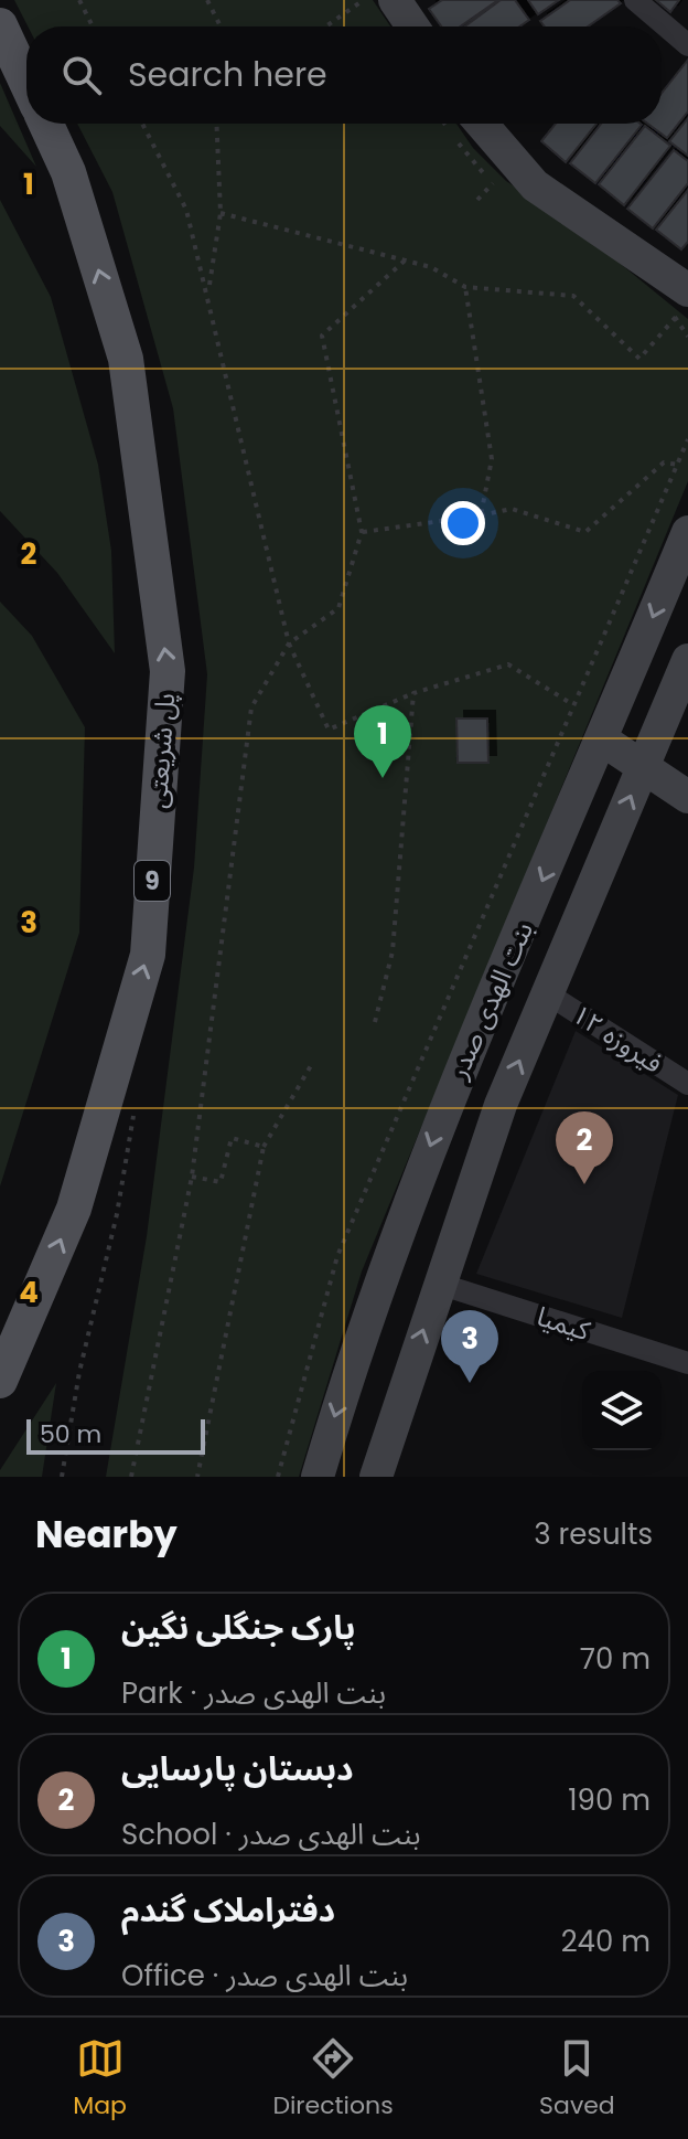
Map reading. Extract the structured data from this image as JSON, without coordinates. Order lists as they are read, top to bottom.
{
  "streets": {
    "main road": ["پل شریعتی", "9"],
    "street": ["بنت الهدی صدر", "فیروزه ۱۲", "کیمیا"]
  },
  "crossings": [
    ["بنت الهدی صدر", "فیروزه ۱۲"],
    ["بنت الهدی صدر", "کیمیا"]
  ],
  "one_way": ["پل شریعتی"],
  "scale_bar": "50 m",
  "page": {
    "search": "Search here",
    "pins": ["1", "2", "3"],
    "scale": "50 m",
    "heading": ["Nearby", "3 results"],
    "list": [
      {
        "mark": "1",
        "name": "پارک جنگلی نگین",
        "note": "Park · بنت الهدی صدر",
        "value": "70 m"
      },
      {
        "mark": "2",
        "name": "دبستان پارسایی",
        "note": "School · بنت الهدی صدر",
        "value": "190 m"
      },
      {
        "mark": "3",
        "name": "دفتراملاک گندم",
        "note": "Office · بنت الهدی صدر",
        "value": "240 m"
      }
    ],
    "nav": ["Map", "Directions", "Saved"]
  },
  "grid": {
    "rows": [
      "1",
      "2",
      "3",
      "4"
    ]
  }
}
